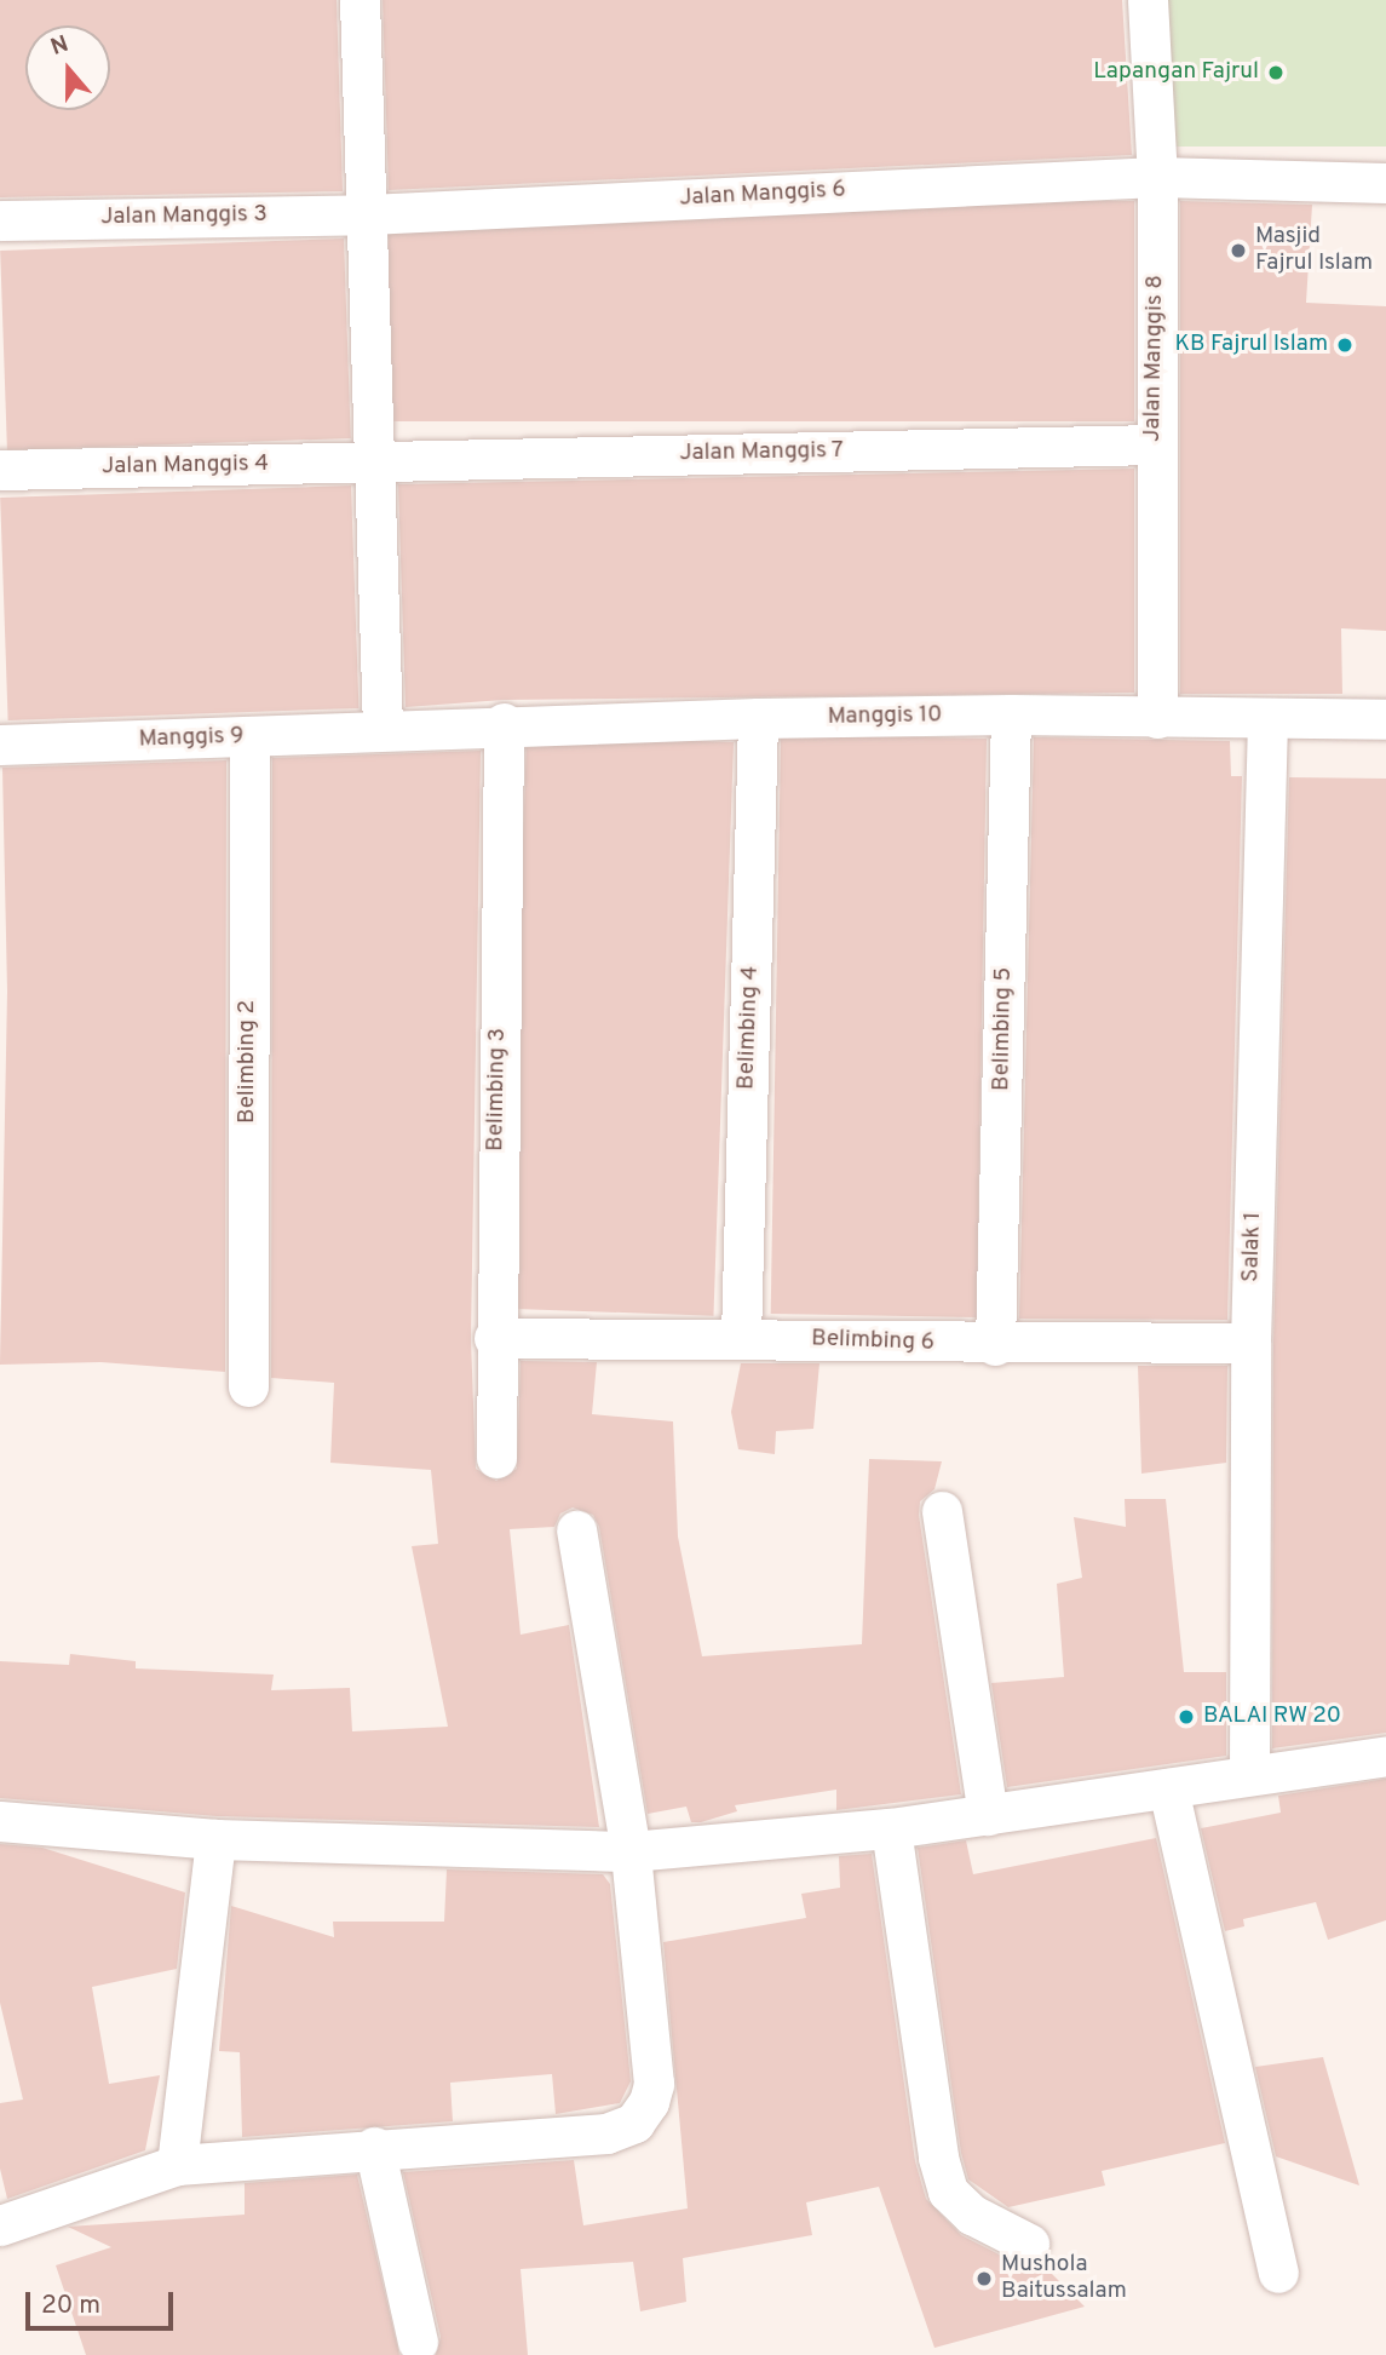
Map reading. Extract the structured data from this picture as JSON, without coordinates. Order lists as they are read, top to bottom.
{
  "streets": {
    "street": [
      "Jalan Manggis 6",
      "Jalan Manggis 3",
      "Jalan Manggis 8",
      "Jalan Manggis 7",
      "Jalan Manggis 4",
      "Manggis 10",
      "Manggis 9",
      "Belimbing 4",
      "Belimbing 5",
      "Belimbing 2",
      "Belimbing 3",
      "Salak 1",
      "Belimbing 6"
    ]
  },
  "crossings": [
    ["Jalan Manggis 6", "Jalan Manggis 3"],
    ["Jalan Manggis 6", "Jalan Manggis 8"],
    ["Jalan Manggis 8", "Jalan Manggis 7"],
    ["Jalan Manggis 8", "Manggis 10"],
    ["Jalan Manggis 7", "Jalan Manggis 4"],
    ["Manggis 10", "Manggis 9"],
    ["Manggis 10", "Belimbing 4"],
    ["Manggis 10", "Belimbing 5"],
    ["Manggis 10", "Belimbing 3"],
    ["Manggis 10", "Salak 1"],
    ["Manggis 9", "Belimbing 2"],
    ["Belimbing 4", "Belimbing 6"],
    ["Belimbing 5", "Belimbing 6"],
    ["Belimbing 3", "Belimbing 6"],
    ["Salak 1", "Belimbing 6"]
  ],
  "places": [
    "Lapangan Fajrul",
    "Masjid Fajrul Islam",
    "KB Fajrul Islam",
    "BALAI RW 20",
    "Mushola Baitussalam"
  ],
  "scale_bar": "20 m",
  "north": "top"
}
